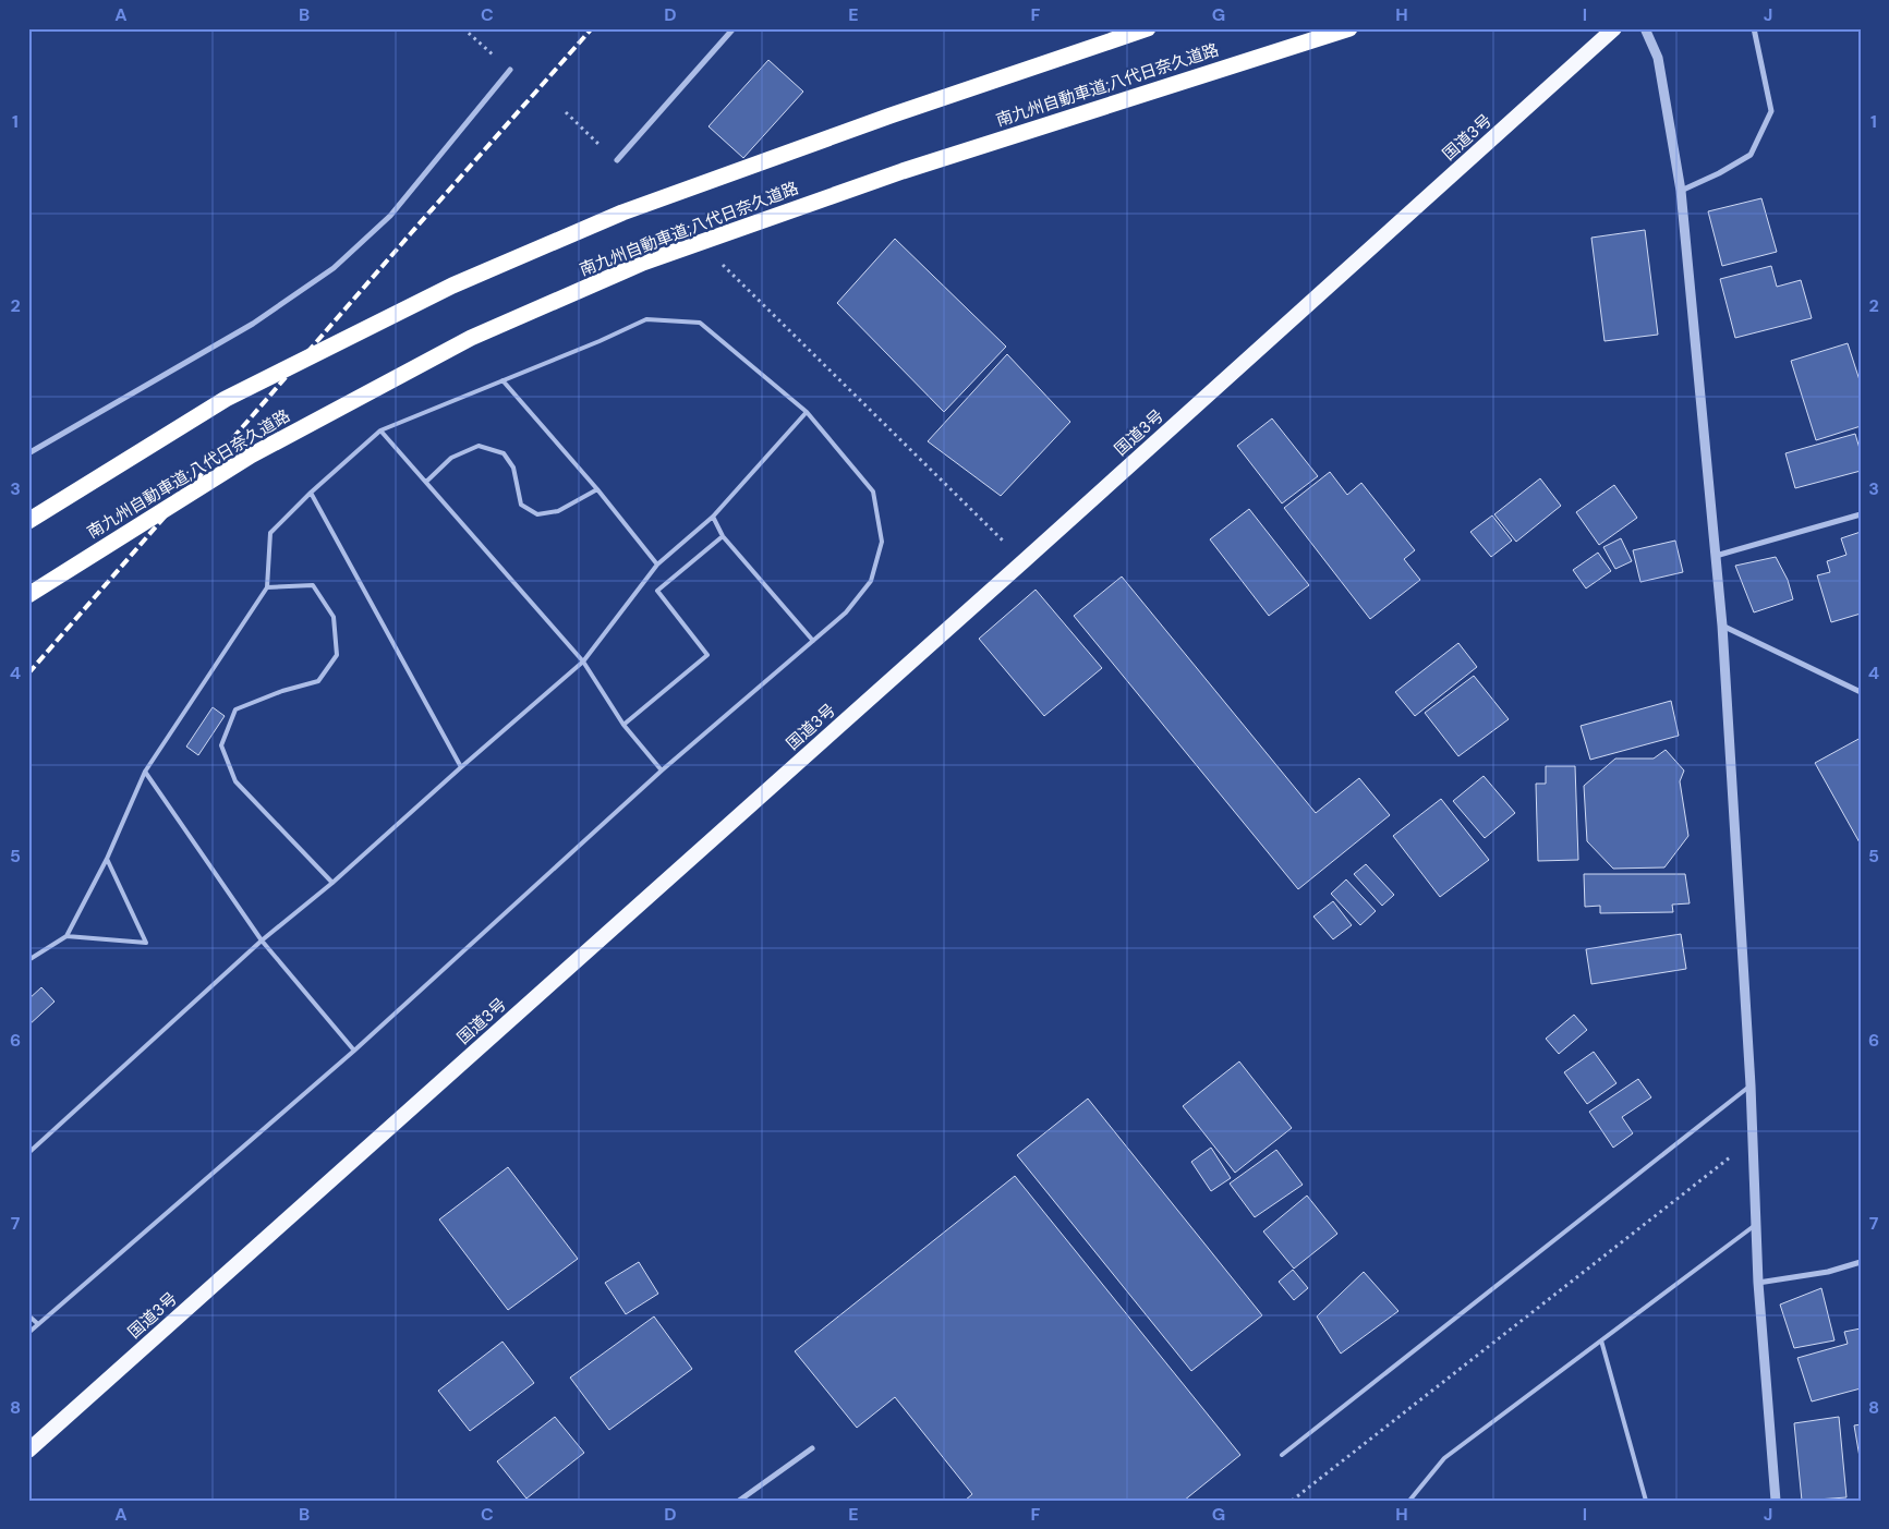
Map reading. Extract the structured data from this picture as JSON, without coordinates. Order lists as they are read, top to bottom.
{
  "streets": {
    "highway": ["南九州自動車道;八代日奈久道路", "国道3号"]
  },
  "grid": {
    "columns": [
      "A",
      "B",
      "C",
      "D",
      "E",
      "F",
      "G",
      "H",
      "I",
      "J"
    ],
    "rows": [
      "1",
      "2",
      "3",
      "4",
      "5",
      "6",
      "7",
      "8"
    ]
  }
}
